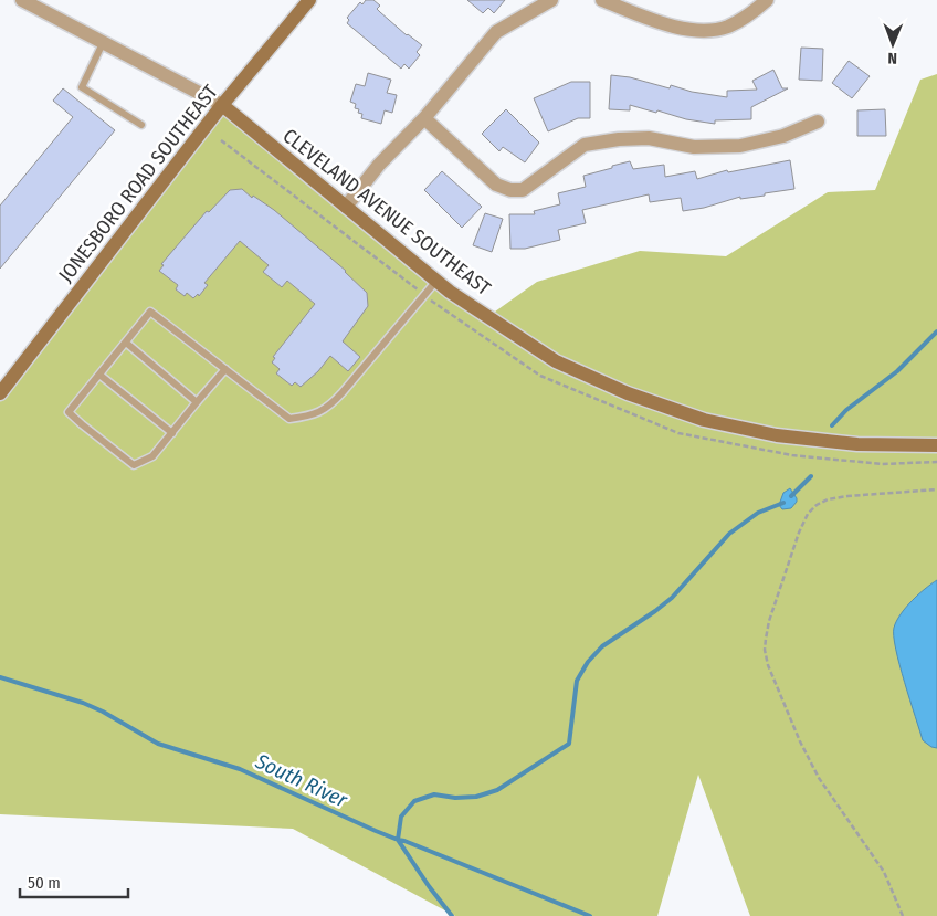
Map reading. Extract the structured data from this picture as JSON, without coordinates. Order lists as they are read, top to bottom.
{
  "streets": {
    "main road": ["JONESBORO ROAD SOUTHEAST", "CLEVELAND AVENUE SOUTHEAST"]
  },
  "crossings": [
    ["JONESBORO ROAD SOUTHEAST", "CLEVELAND AVENUE SOUTHEAST"]
  ],
  "water": ["South River"],
  "scale_bar": "50 m",
  "north": "bottom"
}
